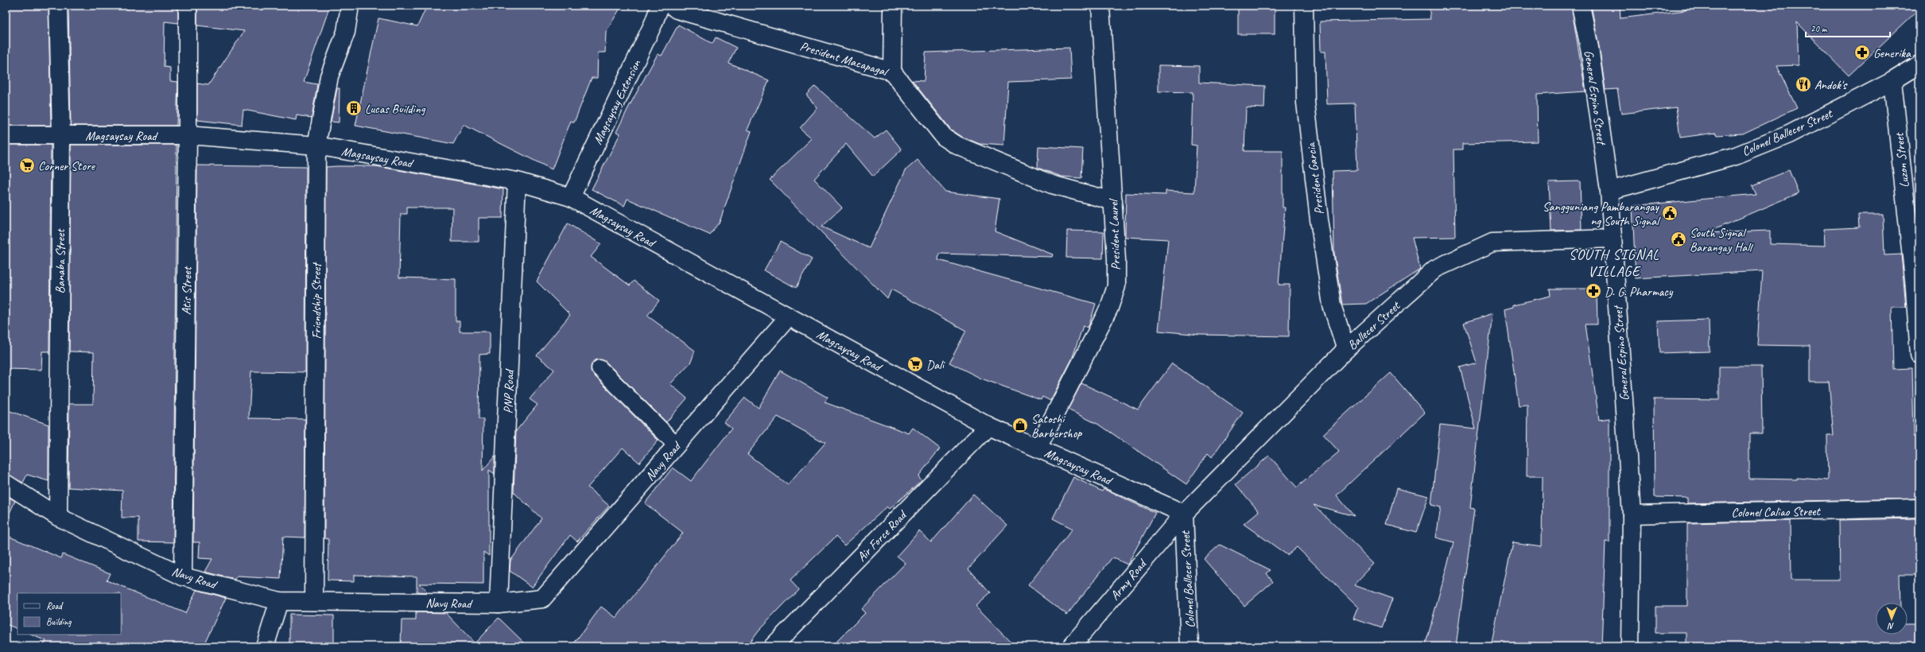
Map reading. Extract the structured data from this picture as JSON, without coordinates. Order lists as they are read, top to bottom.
{
  "streets": {
    "street": [
      "President Macapagal",
      "General Espino Street",
      "Magsaysay Extension",
      "Colonel Ballecer Street",
      "Magsaysay Road",
      "Luzon Street",
      "President Garcia",
      "President Laurel",
      "Banaba Street",
      "Atis Street",
      "Friendship Street",
      "Ballecer Street",
      "PNP Road",
      "Navy Road",
      "Colonel Caliao Street",
      "Air Force Road",
      "Army Road"
    ]
  },
  "crossings": [
    ["President Macapagal", "President Laurel"],
    ["General Espino Street", "Colonel Ballecer Street"],
    ["General Espino Street", "Ballecer Street"],
    ["General Espino Street", "Colonel Caliao Street"],
    ["Magsaysay Extension", "Magsaysay Road"],
    ["Colonel Ballecer Street", "Magsaysay Road"],
    ["Colonel Ballecer Street", "Luzon Street"],
    ["Colonel Ballecer Street", "Ballecer Street"],
    ["Colonel Ballecer Street", "Army Road"],
    ["Magsaysay Road", "President Laurel"],
    ["Magsaysay Road", "Banaba Street"],
    ["Magsaysay Road", "Atis Street"],
    ["Magsaysay Road", "Friendship Street"],
    ["Magsaysay Road", "Ballecer Street"],
    ["Magsaysay Road", "PNP Road"],
    ["Magsaysay Road", "Navy Road"],
    ["Magsaysay Road", "Air Force Road"],
    ["Magsaysay Road", "Army Road"],
    ["President Garcia", "Ballecer Street"],
    ["Banaba Street", "Navy Road"],
    ["Atis Street", "Navy Road"],
    ["Friendship Street", "Navy Road"],
    ["Ballecer Street", "Army Road"],
    ["PNP Road", "Navy Road"]
  ],
  "districts": ["SOUTH SIGNAL VILLAGE"],
  "places": {
    "pharmacy": ["Generika", "D. G. Pharmacy"],
    "restaurant": ["Andok's"],
    "building": ["Lucas Building"],
    "supermarket": ["Corner Store", "Dali"],
    "public building": ["Sangguniang Pambarangay ng South Signal", "South Signal Barangay Hall"],
    "shop": ["Satoshi Barbershop"]
  },
  "legend": ["Road", "Building"],
  "scale_bar": "20 m",
  "north": "bottom"
}
